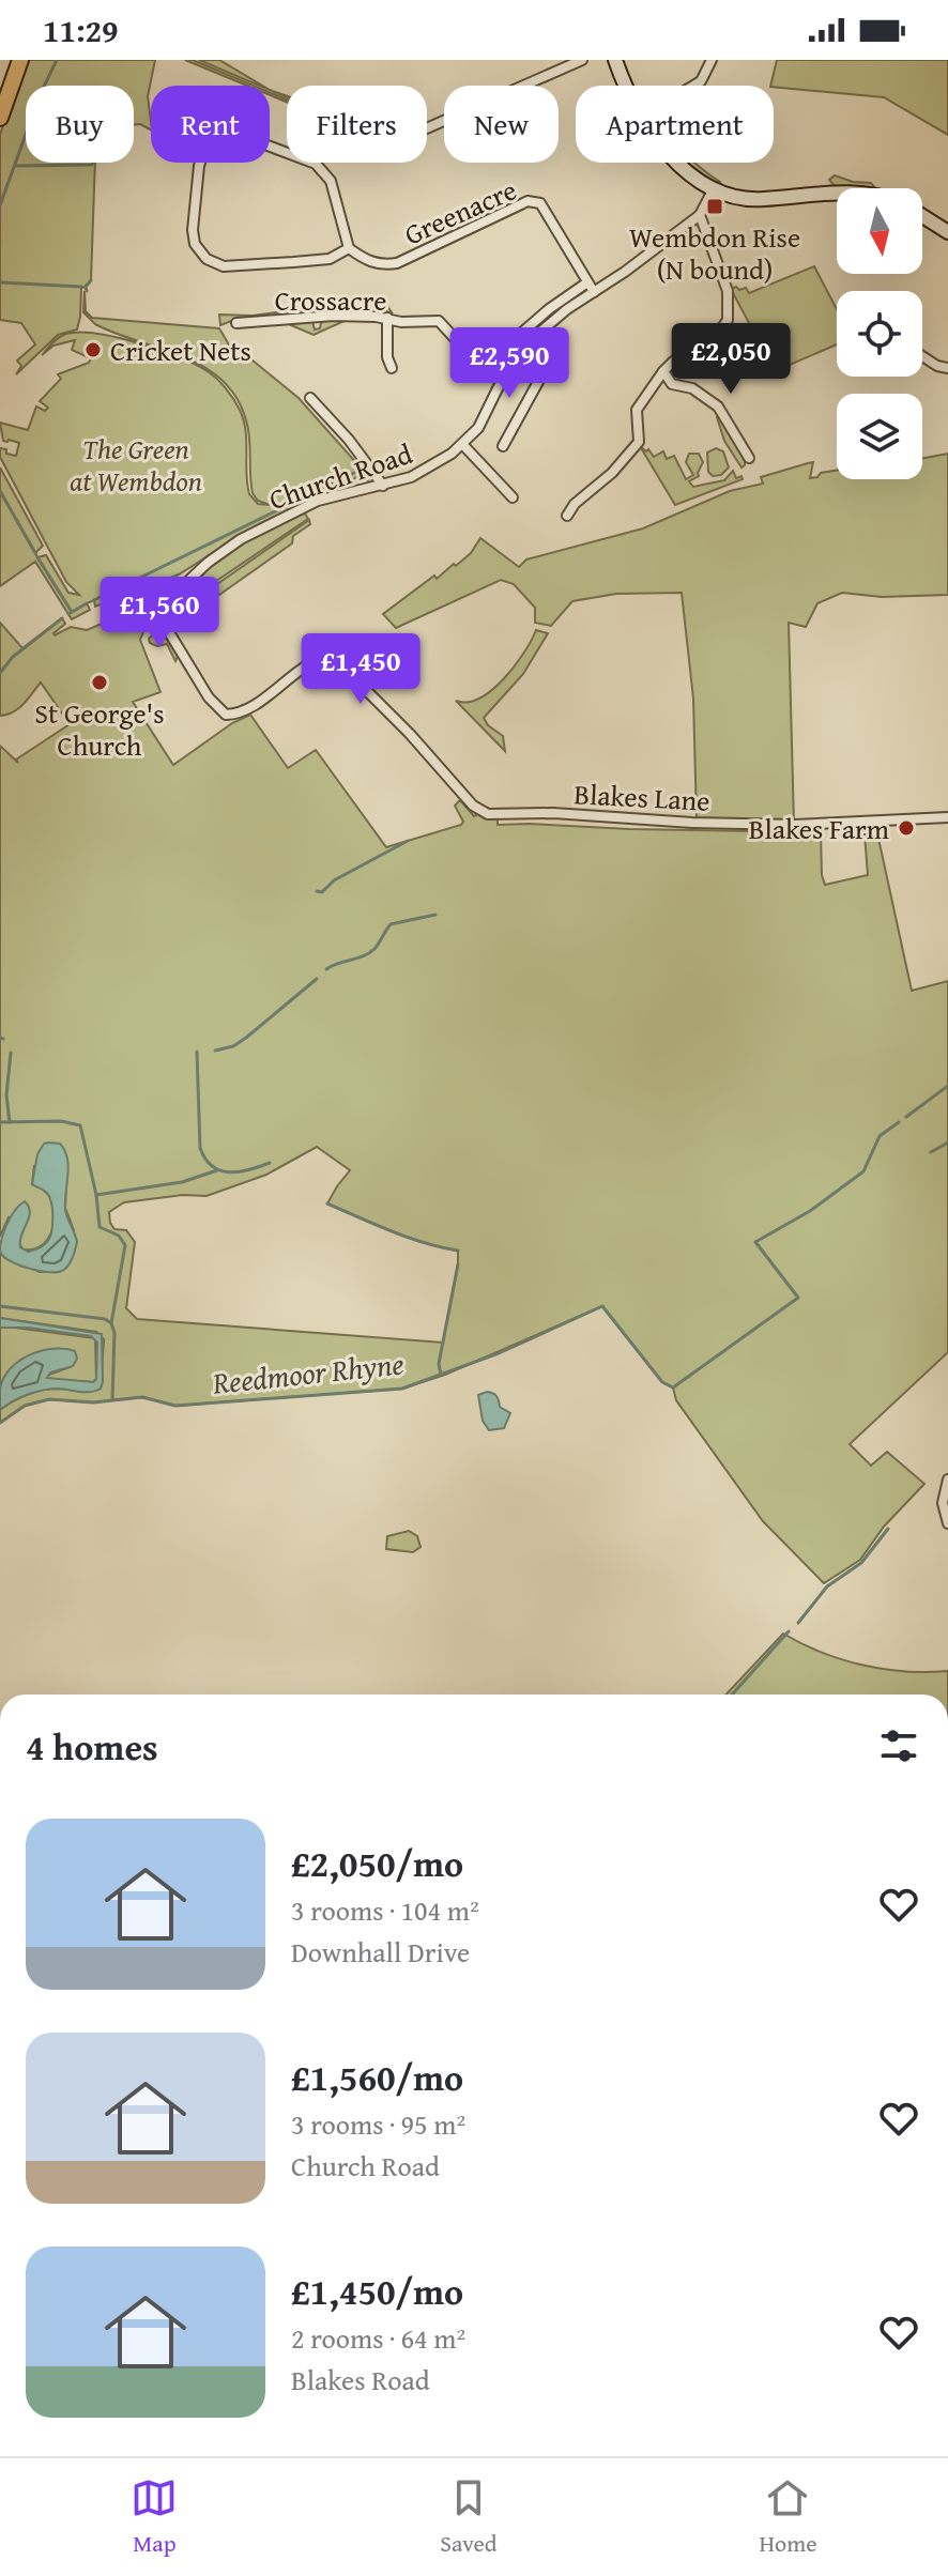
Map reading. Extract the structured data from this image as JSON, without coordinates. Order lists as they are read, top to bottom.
{
  "streets": {
    "street": [
      "Greenacre",
      "Crossacre",
      "Church Road",
      "Blakes Lane"
    ]
  },
  "crossings": [
    ["Greenacre", "Church Road"],
    ["Crossacre", "Church Road"],
    ["Church Road", "Blakes Lane"]
  ],
  "water": ["Reedmoor Rhyne"],
  "parks": ["The Green at Wembdon"],
  "places": {
    "transit": ["Wembdon Rise (N bound)"],
    "other": ["Cricket Nets", "St George's Church", "Blakes Farm"]
  },
  "north": "bottom",
  "page": {
    "status": "11:29",
    "chip": [
      "Buy",
      "Rent",
      "Filters",
      "New",
      "Apartment"
    ],
    "price": [
      "£2,050",
      "£2,590",
      "£1,560",
      "£1,450"
    ],
    "heading": "4 homes",
    "list": [
      {
        "name": "£2,050/mo",
        "note": "3 rooms · 104 m² · Downhall Drive"
      },
      {
        "name": "£1,560/mo",
        "note": "3 rooms · 95 m² · Church Road"
      },
      {
        "name": "£1,450/mo",
        "note": "2 rooms · 64 m² · Blakes Road"
      }
    ],
    "tabs": ["Map", "Saved", "Home"]
  }
}
